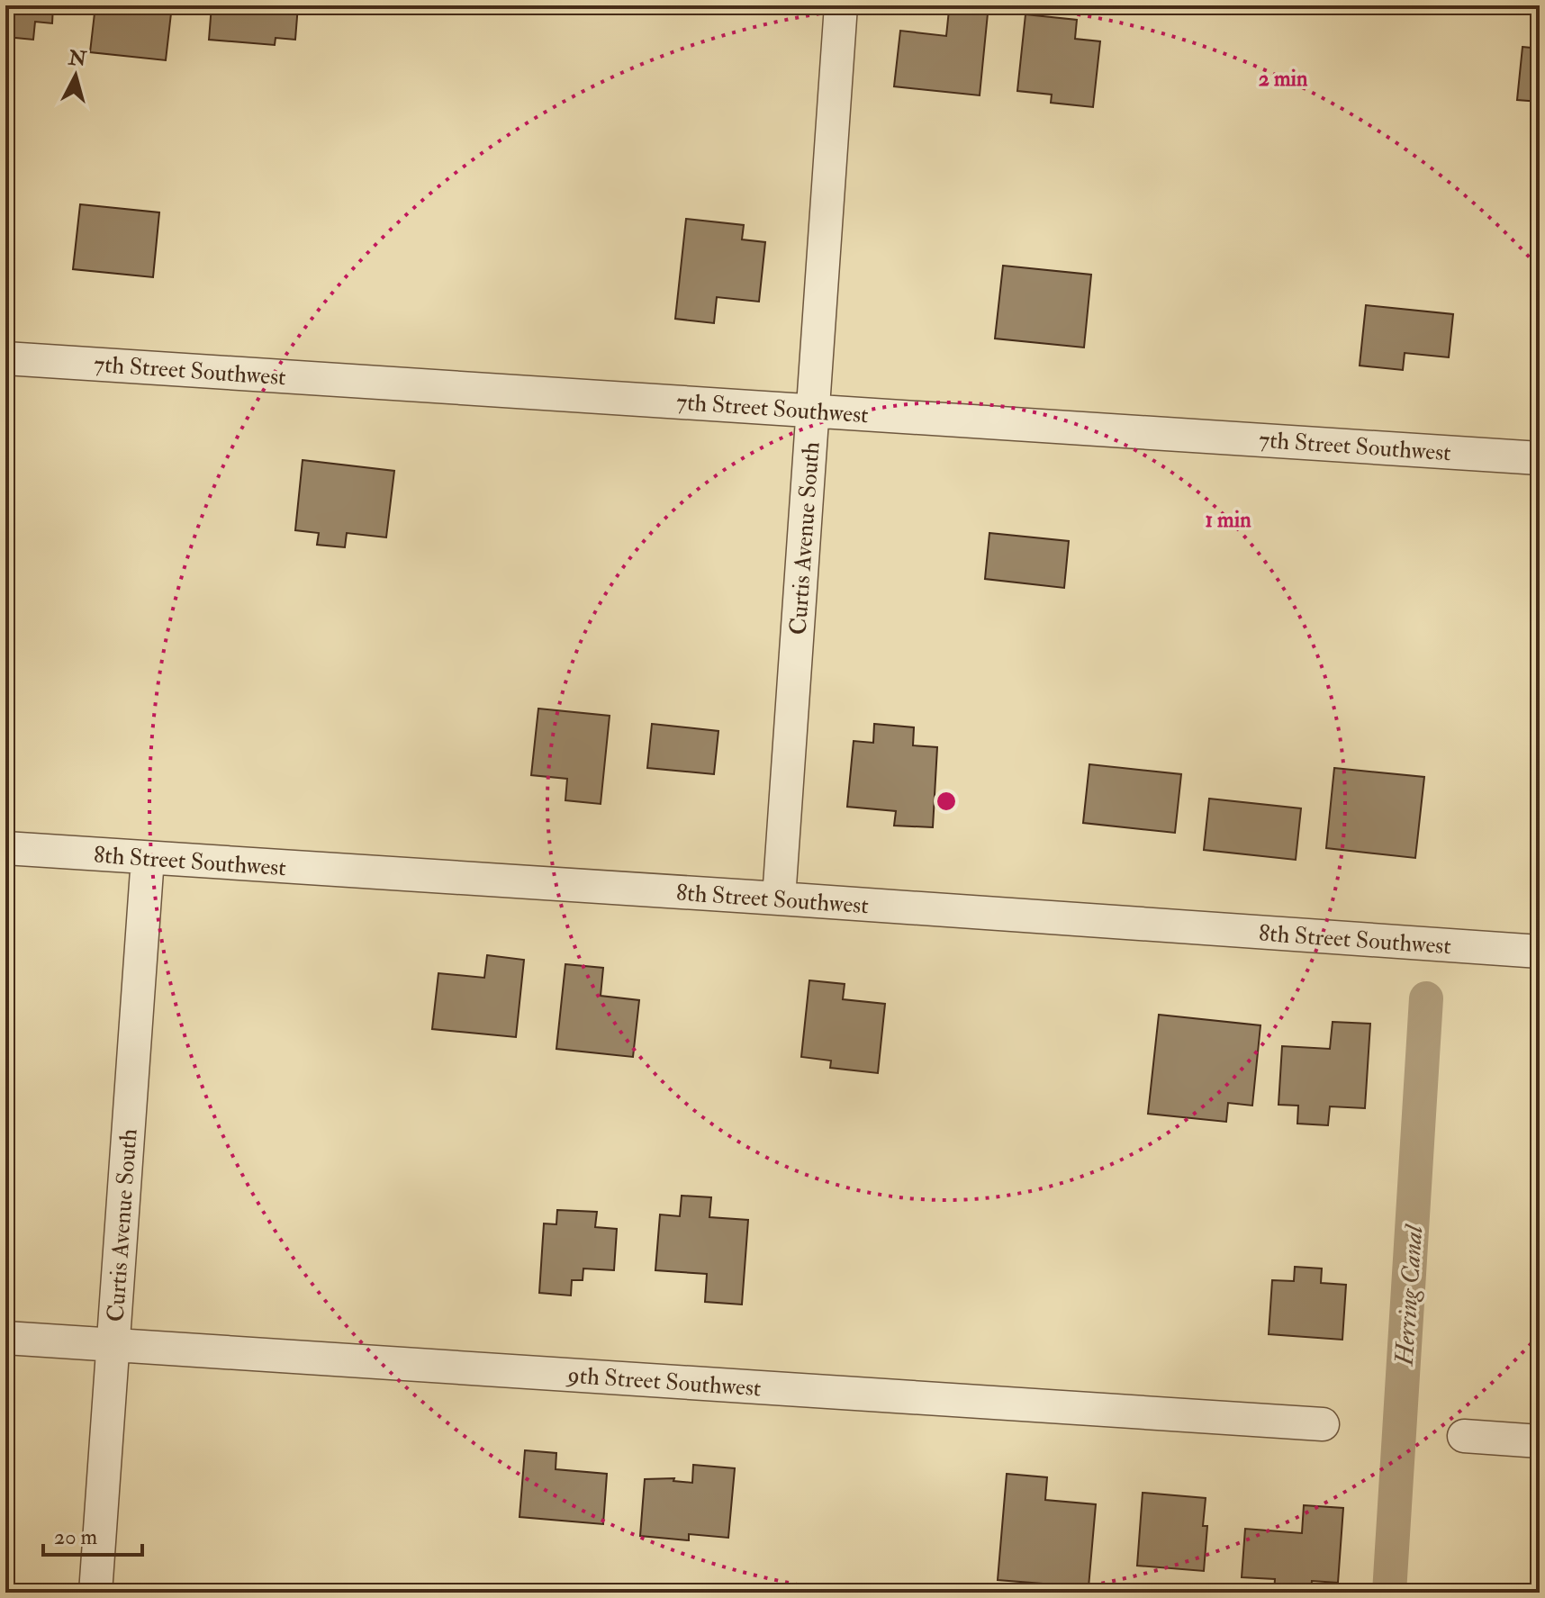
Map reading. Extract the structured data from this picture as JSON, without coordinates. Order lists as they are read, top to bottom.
{
  "streets": {
    "street": [
      "7th Street Southwest",
      "Curtis Avenue South",
      "8th Street Southwest",
      "9th Street Southwest"
    ]
  },
  "crossings": [
    ["7th Street Southwest", "Curtis Avenue South"],
    ["Curtis Avenue South", "8th Street Southwest"],
    ["Curtis Avenue South", "9th Street Southwest"]
  ],
  "water": ["Herring Canal"],
  "scale_bar": "20 m",
  "north": "top",
  "rings": ["2 min", "1 min"]
}
